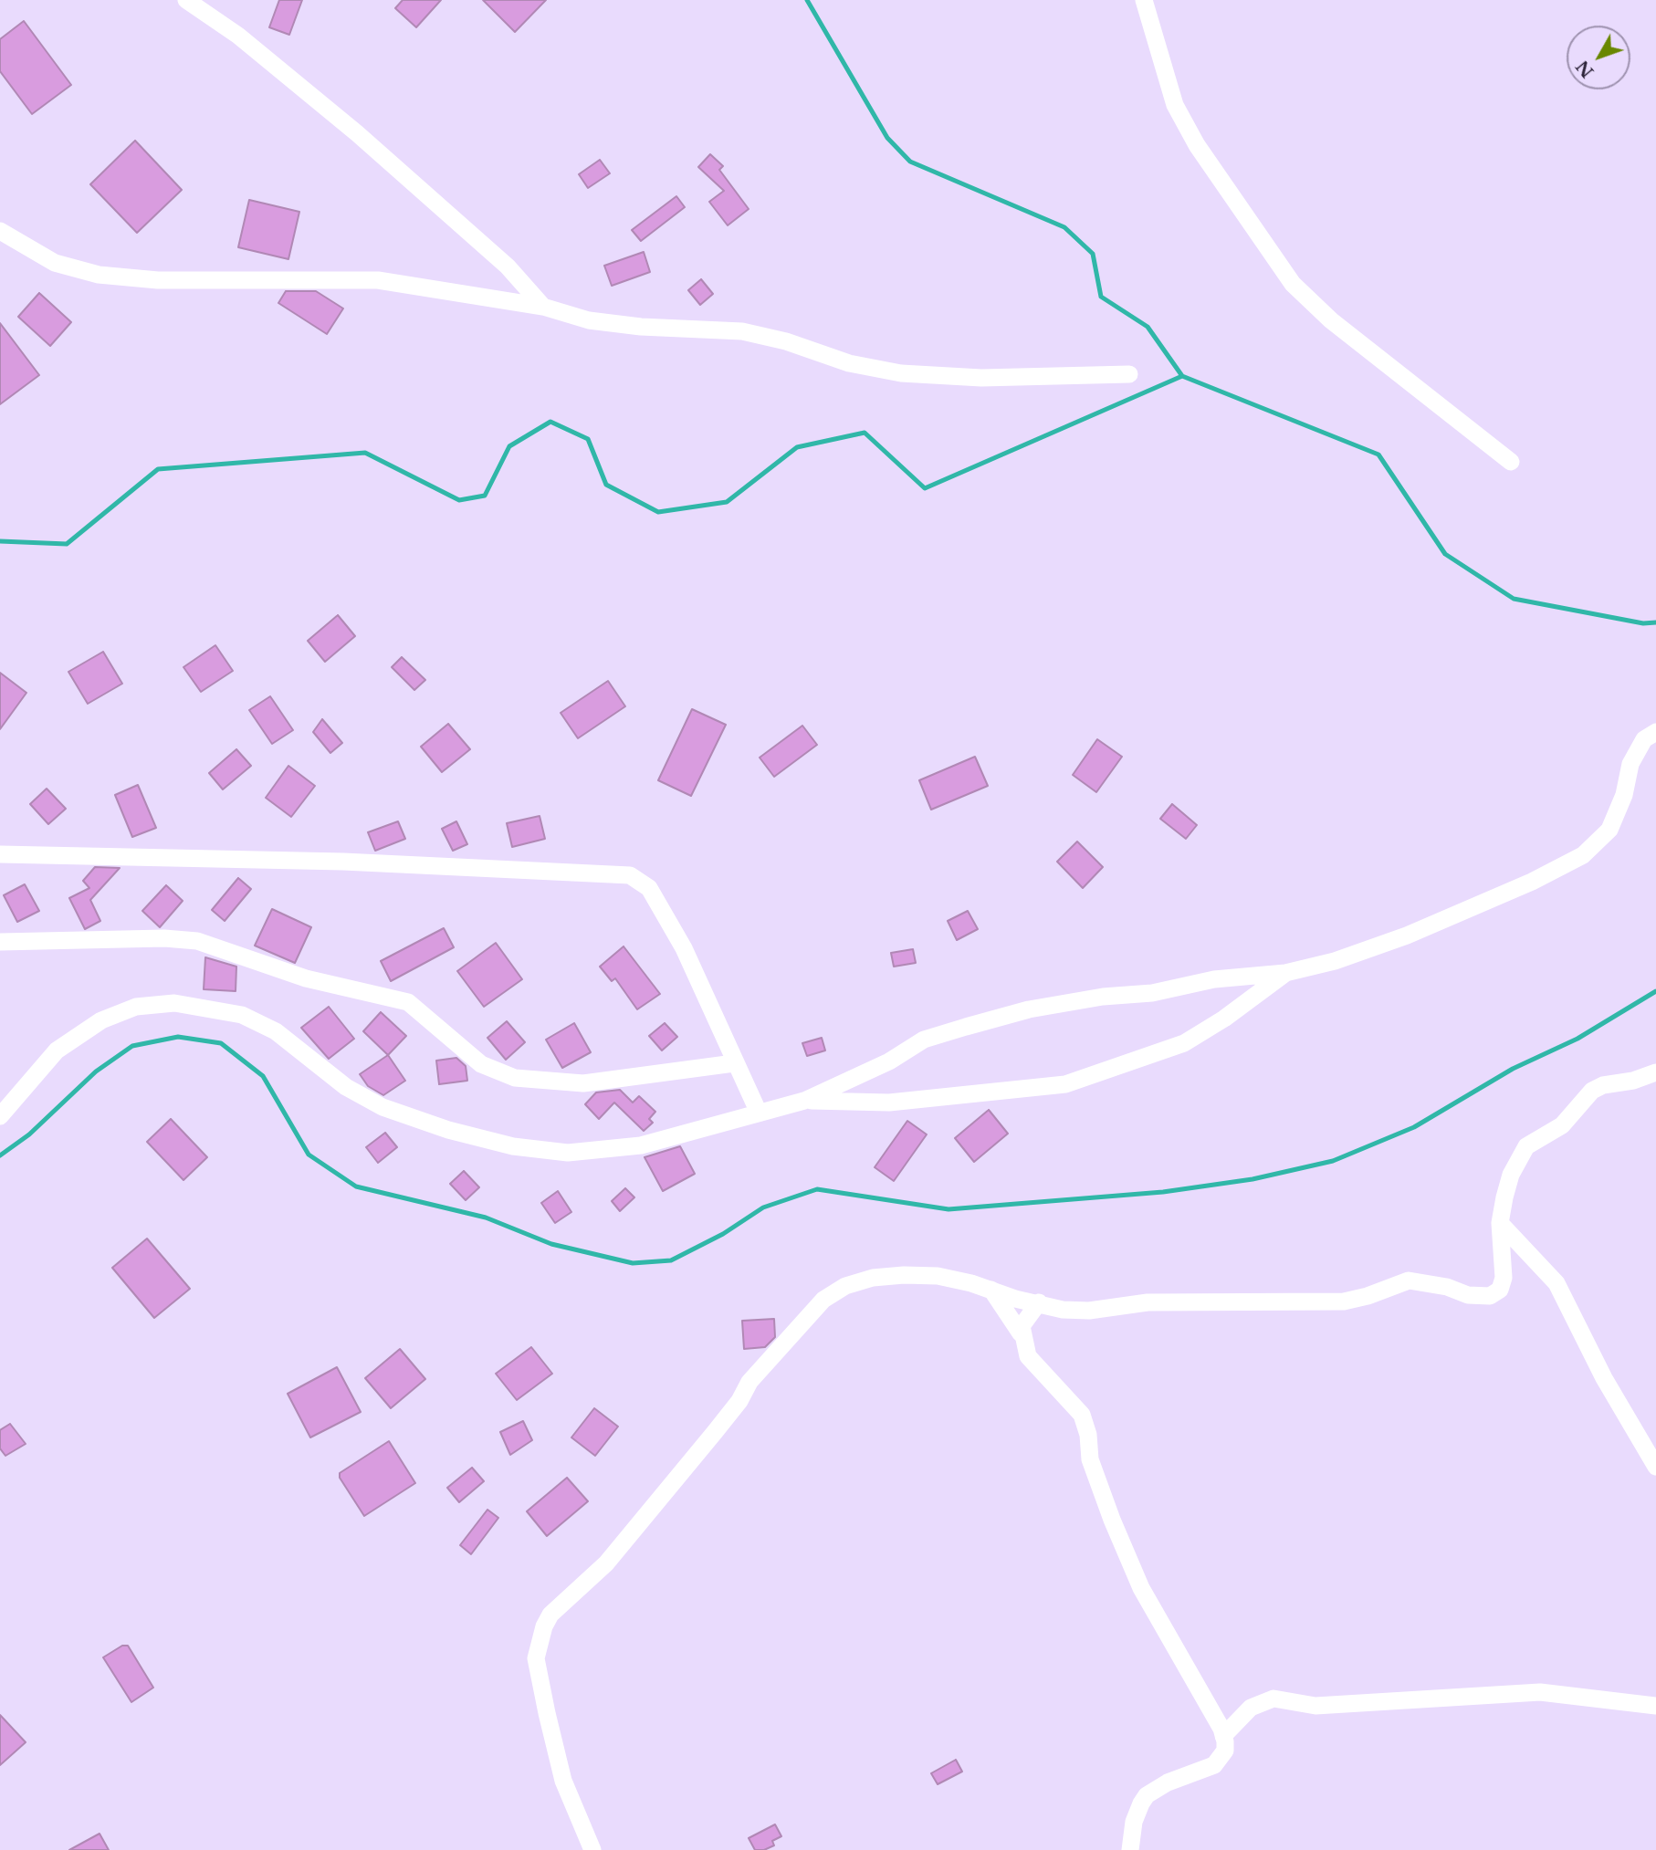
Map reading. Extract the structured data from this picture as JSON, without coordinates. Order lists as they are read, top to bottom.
{
  "north": "bottom left"
}
